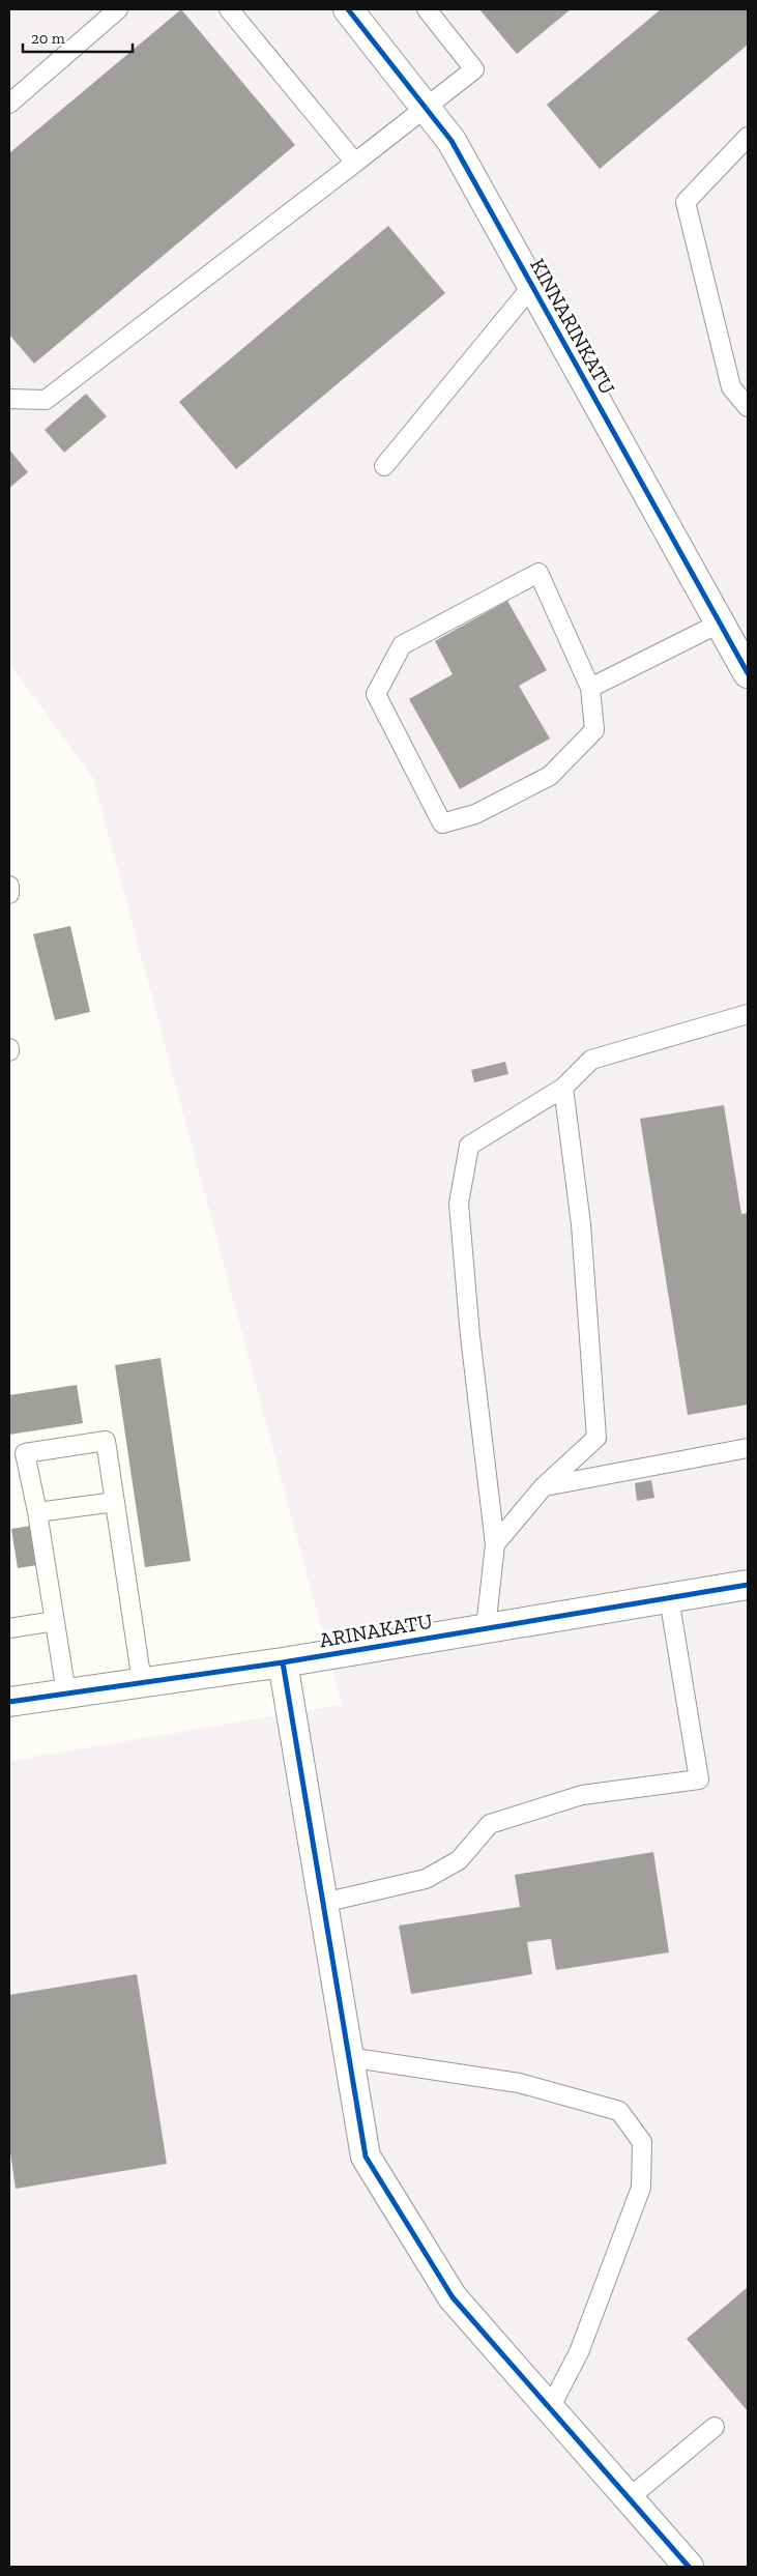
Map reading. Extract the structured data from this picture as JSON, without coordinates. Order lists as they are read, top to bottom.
{
  "streets": {
    "street": ["KINNARINKATU", "ARINAKATU"]
  },
  "scale_bar": "20 m"
}
